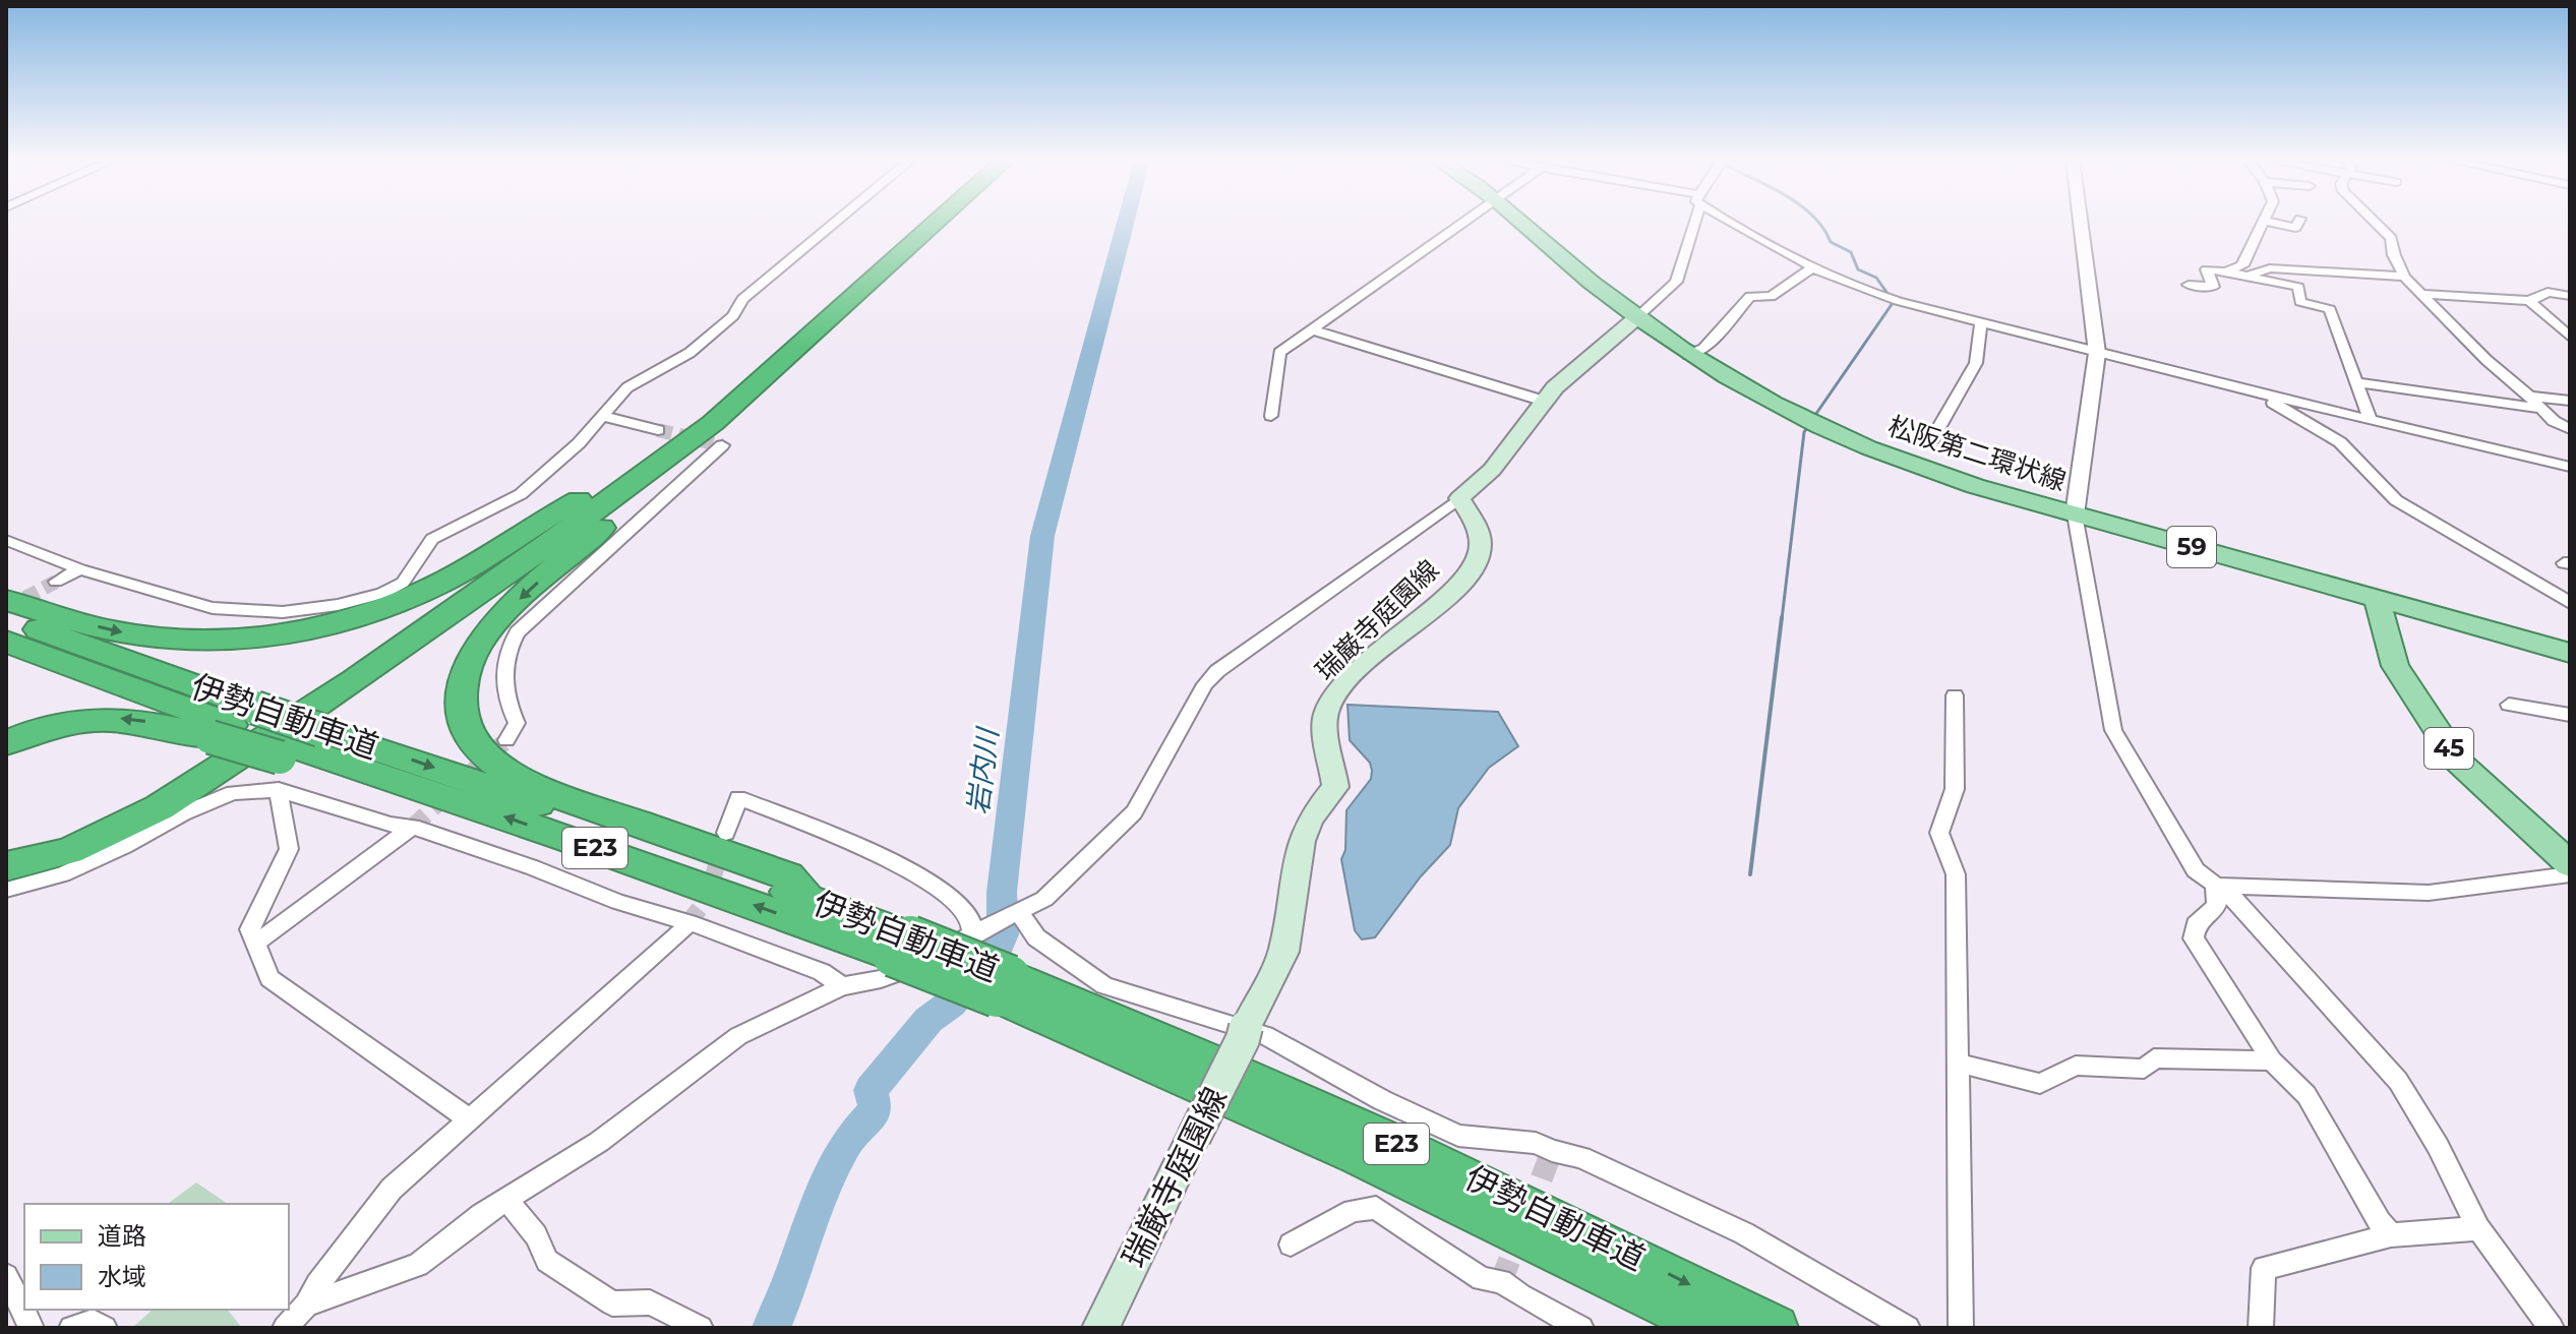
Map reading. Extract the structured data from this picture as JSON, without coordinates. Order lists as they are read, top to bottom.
{
  "streets": {
    "highway": ["伊勢自動車道", "E23"],
    "main road": [
      "松阪第二環状線",
      "59",
      "瑞巌寺庭園線",
      "45",
      "瑞厳寺庭園線"
    ]
  },
  "crossings": [
    ["松阪第二環状線", "45"],
    ["瑞巌寺庭園線", "瑞厳寺庭園線"]
  ],
  "water": ["岩内川"],
  "legend": ["道路", "水域"]
}
